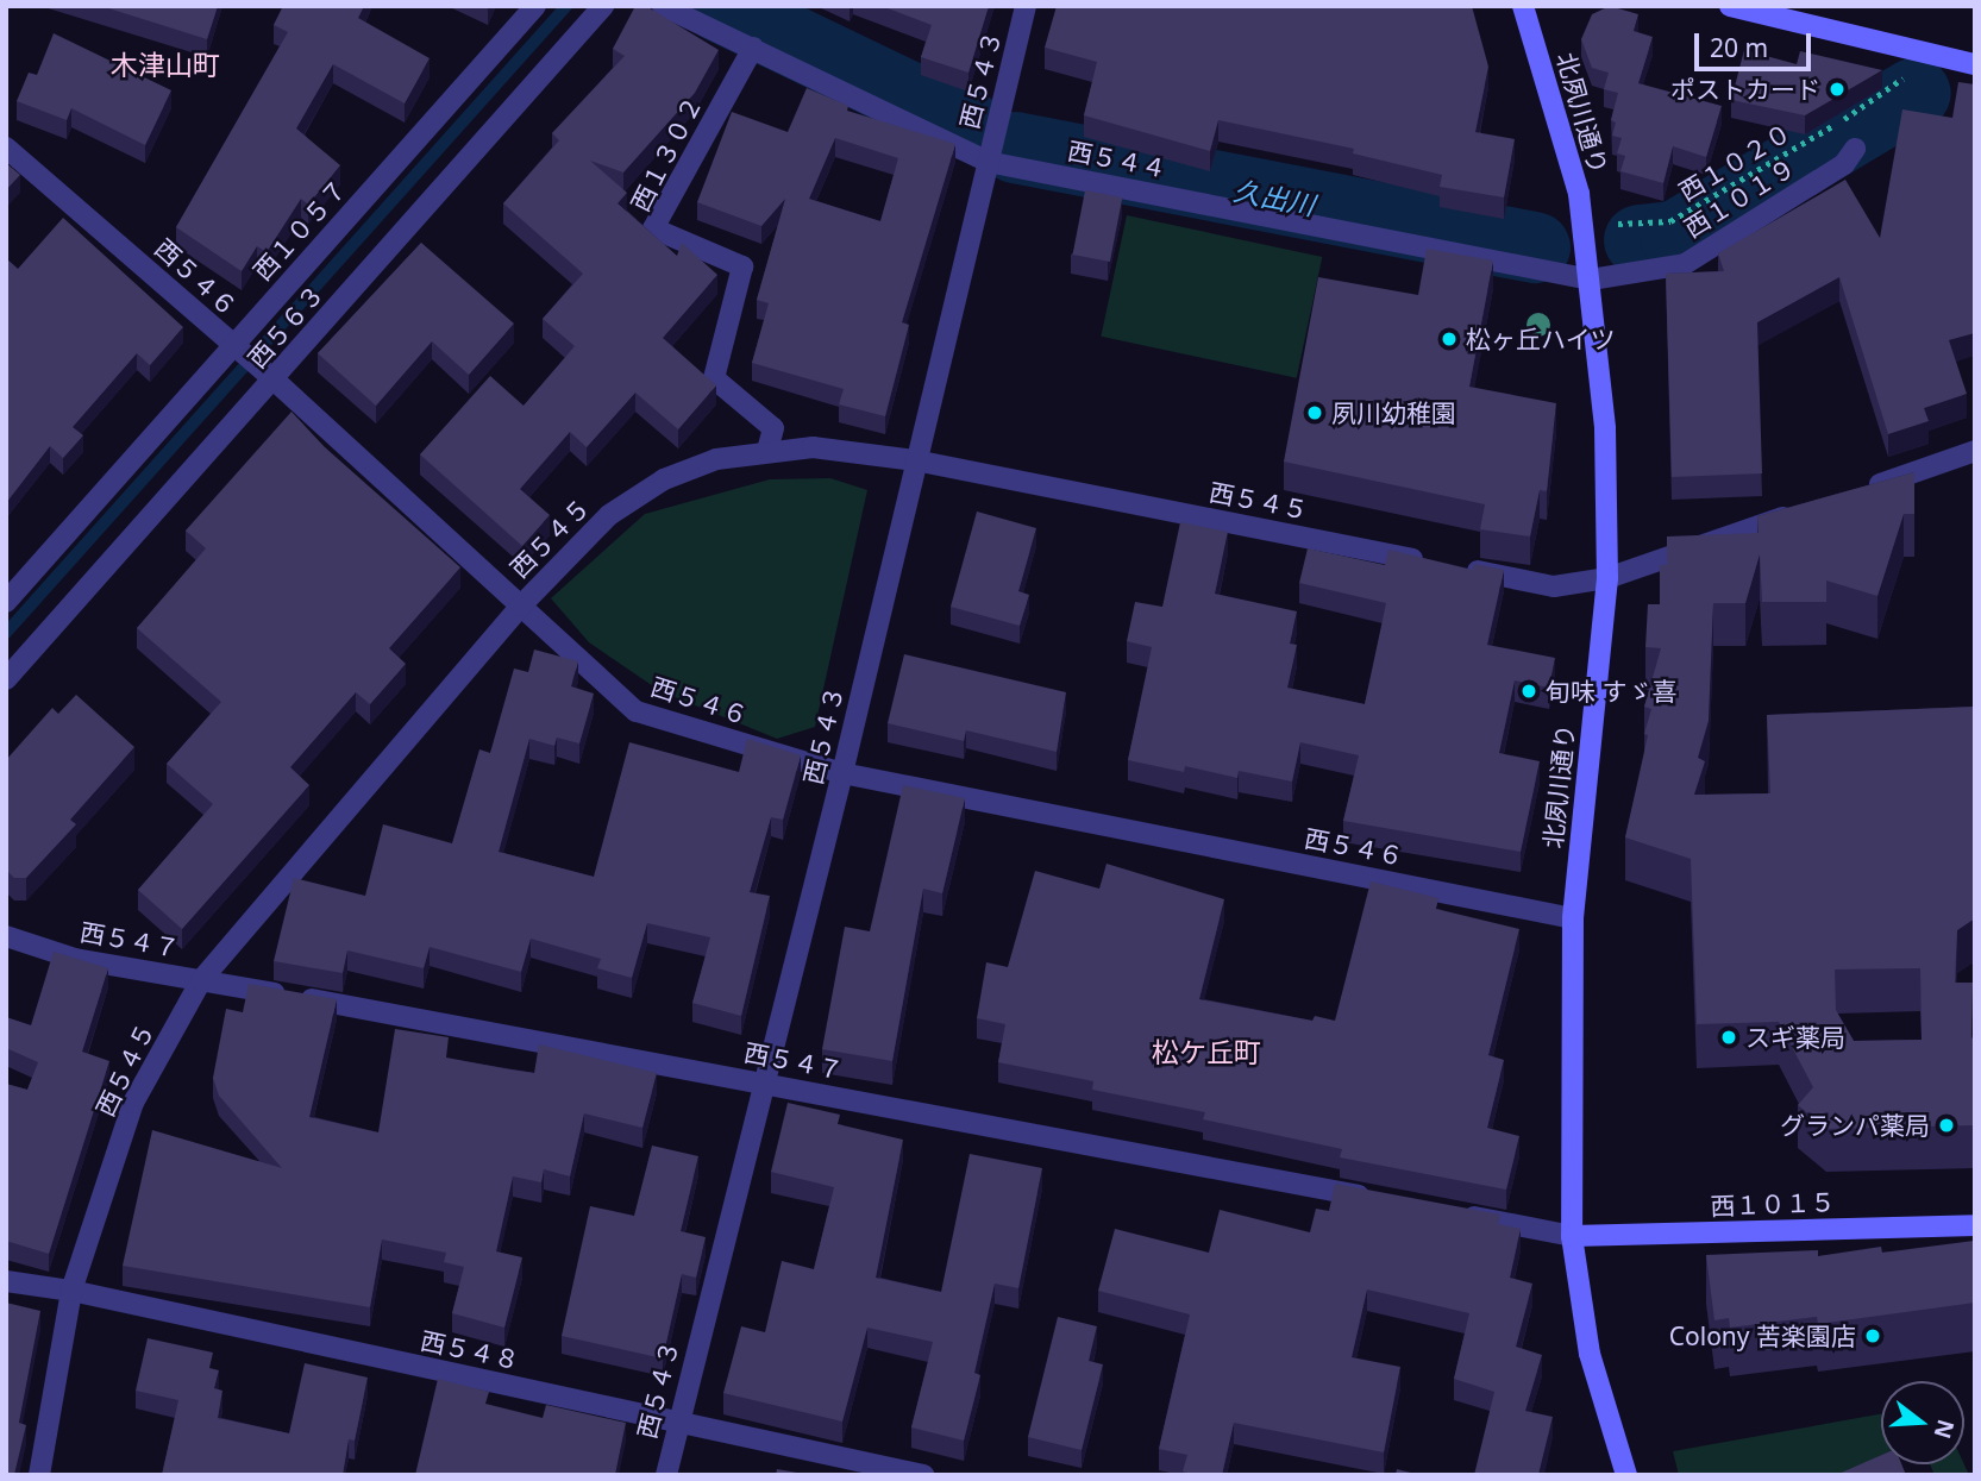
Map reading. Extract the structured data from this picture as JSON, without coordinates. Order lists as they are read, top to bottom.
{
  "streets": {
    "street": [
      "西５４３",
      "北夙川通り",
      "西１３０２",
      "西５４４",
      "西１０１９",
      "西１０５７",
      "西５４６",
      "西５６３",
      "西５４５",
      "西５４７",
      "西１０１５",
      "西５４８"
    ],
    "path": ["西１０２０"]
  },
  "crossings": [
    ["西５４３", "西５４４"],
    ["西５４３", "西５４６"],
    ["西５４３", "西５４５"],
    ["西５４３", "西５４７"],
    ["西５４３", "西５４８"],
    ["北夙川通り", "西５４４"],
    ["北夙川通り", "西１０１９"],
    ["北夙川通り", "西５４６"],
    ["北夙川通り", "西５４５"],
    ["北夙川通り", "西１０１５"],
    ["西１３０２", "西５４４"],
    ["西１３０２", "西５４５"],
    ["西５４４", "西１０１９"],
    ["西１０５７", "西５４６"],
    ["西５４６", "西５６３"],
    ["西５４６", "西５４５"],
    ["西５４５", "西５４７"],
    ["西５４５", "西５４８"]
  ],
  "districts": ["木津山町", "松ケ丘町"],
  "water": ["久出川"],
  "places": [
    "ポストカード",
    "松ヶ丘ハイツ",
    "夙川幼稚園",
    "旬味 すゞ喜",
    "スギ薬局",
    "グランパ薬局",
    "Colony 苦楽園店"
  ],
  "scale_bar": "20 m",
  "north": "right"
}
